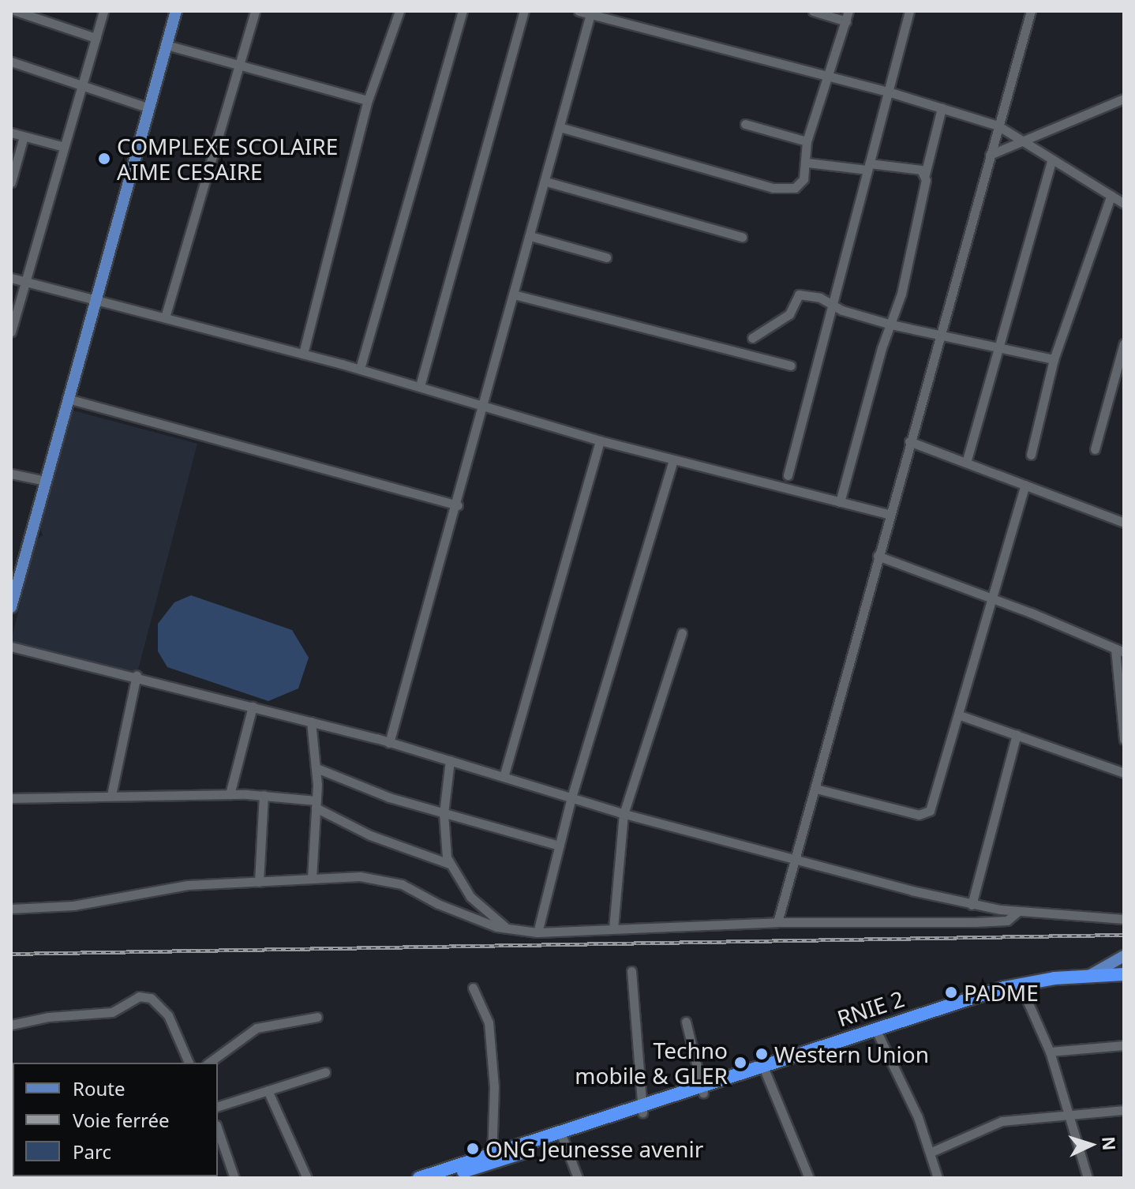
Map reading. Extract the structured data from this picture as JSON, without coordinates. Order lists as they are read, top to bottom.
{
  "streets": {
    "highway": ["RNIE 2"]
  },
  "places": [
    "COMPLEXE SCOLAIRE AIME CESAIRE",
    "PADME",
    "Western Union",
    "Techno mobile & GLER",
    "ONG Jeunesse avenir"
  ],
  "legend": ["Route", "Voie ferrée", "Parc"],
  "north": "right"
}
